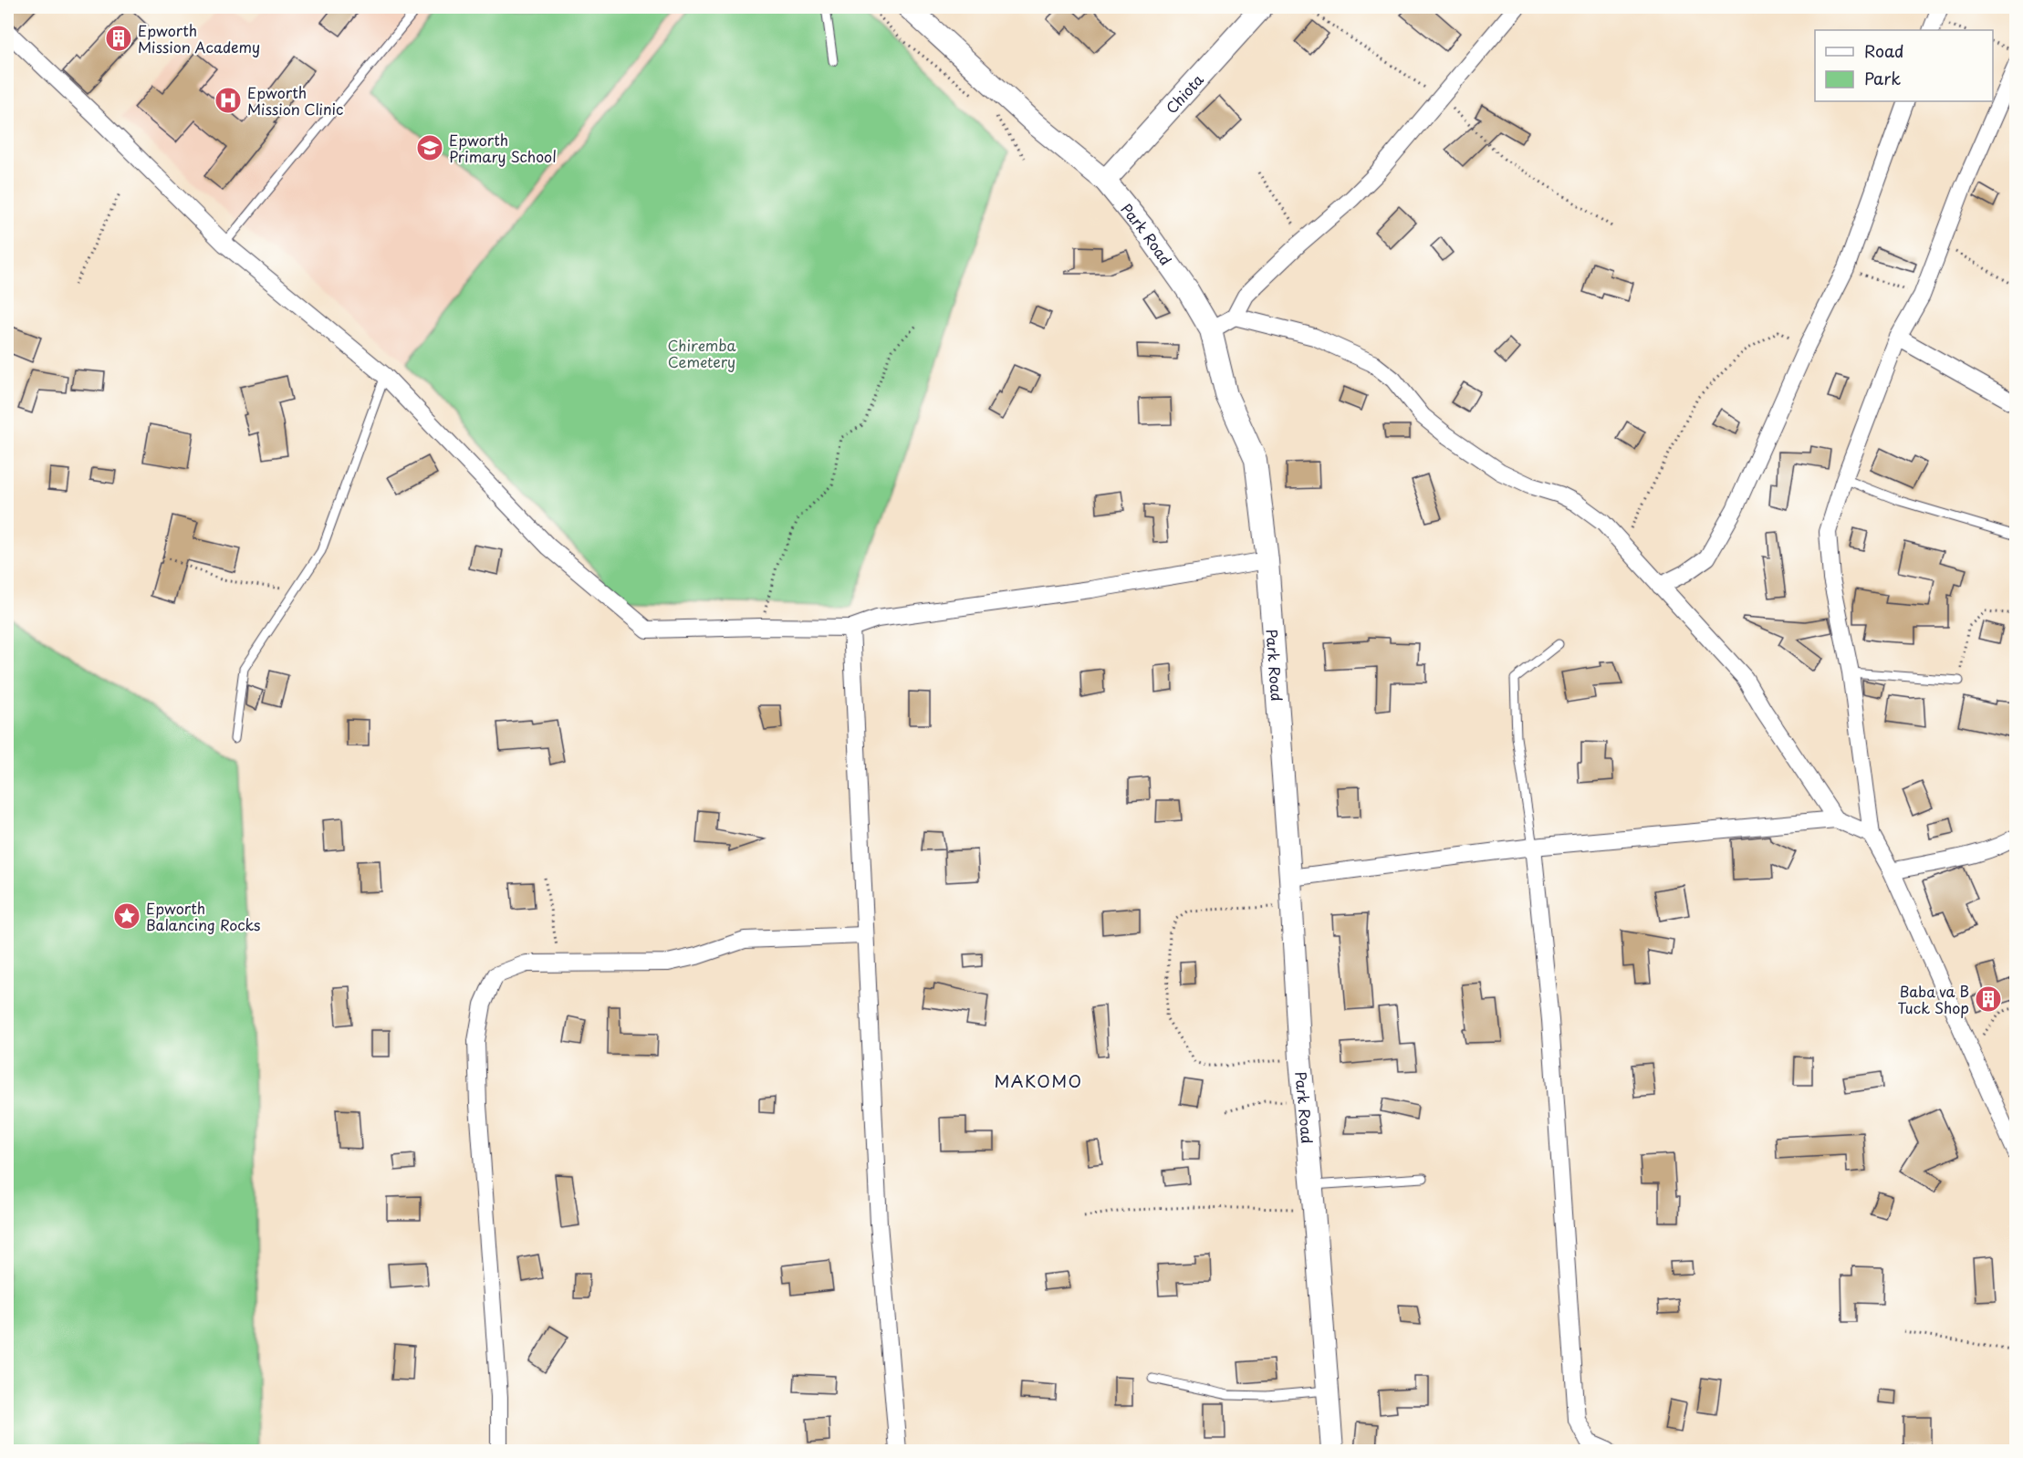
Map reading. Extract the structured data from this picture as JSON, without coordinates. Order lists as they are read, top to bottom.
{
  "streets": {
    "street": ["Chiota", "Park Road"]
  },
  "crossings": [
    ["Chiota", "Park Road"]
  ],
  "districts": ["MAKOMO"],
  "parks": ["Chiremba Cemetery"],
  "places": {
    "building": ["Epworth Mission Academy", "Baba va B Tuck Shop"],
    "hospital": ["Epworth Mission Clinic"],
    "school or university": ["Epworth Primary School"],
    "place": ["Epworth Balancing Rocks"]
  },
  "legend": ["Road", "Park"]
}
